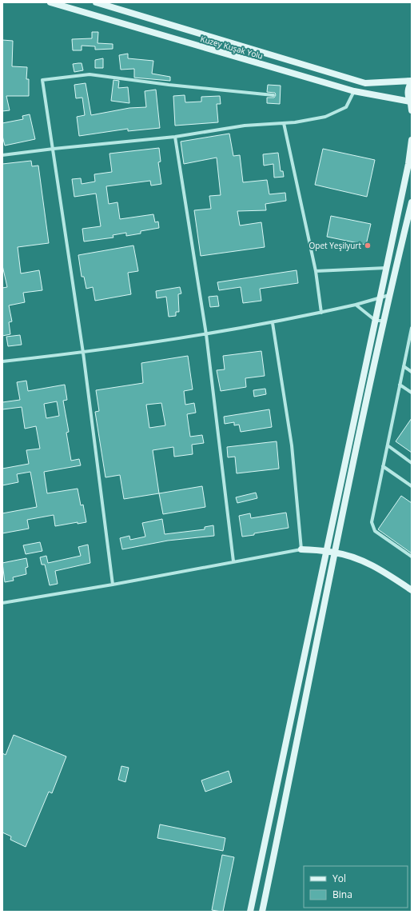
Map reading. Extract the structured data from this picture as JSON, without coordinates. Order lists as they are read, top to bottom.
{
  "streets": {
    "street": ["Kuzey Kuşak Yolu"]
  },
  "places": ["Opet Yeşilyurt"],
  "legend": ["Yol", "Bina"]
}
